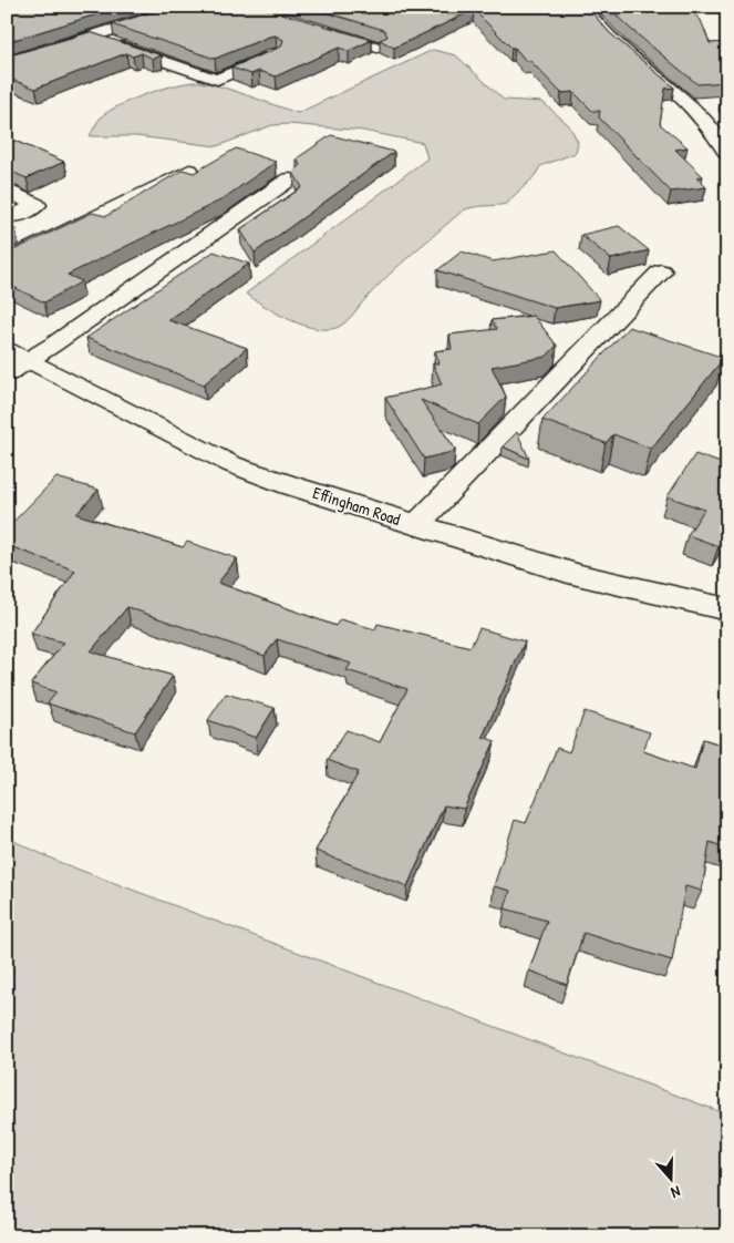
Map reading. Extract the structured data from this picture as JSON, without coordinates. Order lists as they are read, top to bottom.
{
  "streets": {
    "street": ["Effingham Road"]
  },
  "north": "bottom"
}
